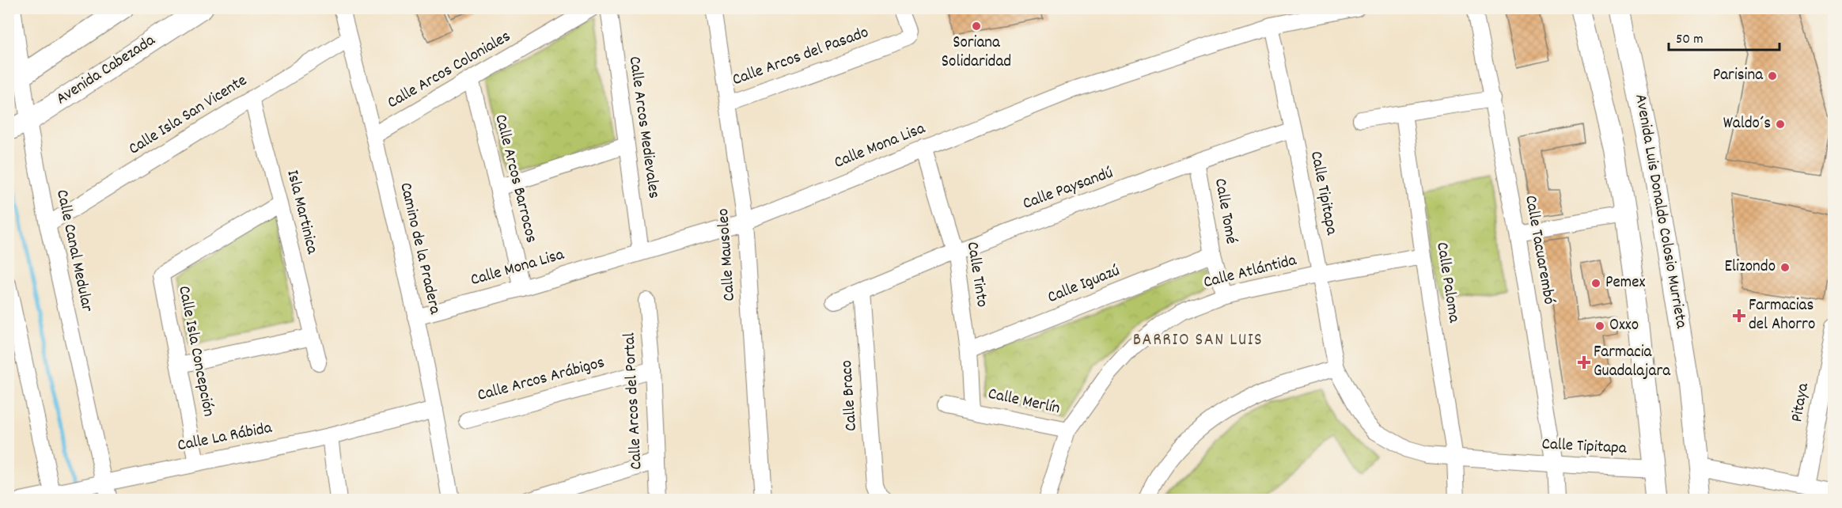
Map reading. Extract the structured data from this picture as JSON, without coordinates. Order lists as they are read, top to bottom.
{
  "streets": {
    "main road": ["Avenida Cabezada", "Avenida Luis Donaldo Colosio Murrieta"],
    "street": [
      "Calle Arcos del Pasado",
      "Calle Arcos Coloniales",
      "Calle Isla San Vicente",
      "Calle Arcos Medievales",
      "Calle Mona Lisa",
      "Calle Arcos Barrocos",
      "Calle Paysandú",
      "Calle Tipitapa",
      "Calle Tomé",
      "Isla Martinica",
      "Camino de la Pradera",
      "Calle Tacuarembó",
      "Calle Canal Medular",
      "Calle Mausoleo",
      "Calle Atlántida",
      "Calle Tinto",
      "Calle Paloma",
      "Calle Iguazú",
      "Calle Isla Concepción",
      "Calle Arcos Arábigos",
      "Calle Braco",
      "Calle Arcos del Portal",
      "Calle Merlín",
      "Pitaya",
      "Calle La Rábida"
    ]
  },
  "crossings": [
    ["Calle Arcos del Pasado", "Calle Mausoleo"],
    ["Avenida Cabezada", "Calle Canal Medular"],
    ["Calle Arcos Coloniales", "Calle Arcos Barrocos"],
    ["Calle Arcos Coloniales", "Camino de la Pradera"],
    ["Calle Isla San Vicente", "Isla Martinica"],
    ["Calle Isla San Vicente", "Camino de la Pradera"],
    ["Calle Isla San Vicente", "Calle Canal Medular"],
    ["Calle Arcos Medievales", "Calle Mona Lisa"],
    ["Calle Mona Lisa", "Calle Arcos Barrocos"],
    ["Calle Mona Lisa", "Calle Tipitapa"],
    ["Calle Mona Lisa", "Camino de la Pradera"],
    ["Calle Mona Lisa", "Calle Mausoleo"],
    ["Calle Mona Lisa", "Calle Tinto"],
    ["Calle Paysandú", "Calle Tipitapa"],
    ["Calle Paysandú", "Calle Tomé"],
    ["Calle Paysandú", "Calle Tinto"],
    ["Calle Paysandú", "Calle Braco"],
    ["Calle Tipitapa", "Avenida Luis Donaldo Colosio Murrieta"],
    ["Calle Tipitapa", "Calle Tacuarembó"],
    ["Calle Tipitapa", "Calle Atlántida"],
    ["Calle Tipitapa", "Calle Paloma"],
    ["Calle Tomé", "Calle Atlántida"],
    ["Calle Tomé", "Calle Iguazú"],
    ["Isla Martinica", "Calle Isla Concepción"],
    ["Camino de la Pradera", "Calle La Rábida"],
    ["Calle Canal Medular", "Calle La Rábida"],
    ["Calle Atlántida", "Calle Paloma"],
    ["Calle Atlántida", "Calle Merlín"],
    ["Calle Tinto", "Calle Iguazú"],
    ["Calle Tinto", "Calle Merlín"],
    ["Calle Isla Concepción", "Calle La Rábida"],
    ["Calle Arcos Arábigos", "Calle Arcos del Portal"]
  ],
  "districts": ["BARRIO SAN LUIS"],
  "places": {
    "other": [
      "Soriana Solidaridad",
      "Parisina",
      "Waldo´s",
      "Elizondo",
      "Pemex",
      "Oxxo"
    ],
    "health": ["Farmacias del Ahorro", "Farmacia Guadalajara"]
  },
  "scale_bar": "50 m"
}
